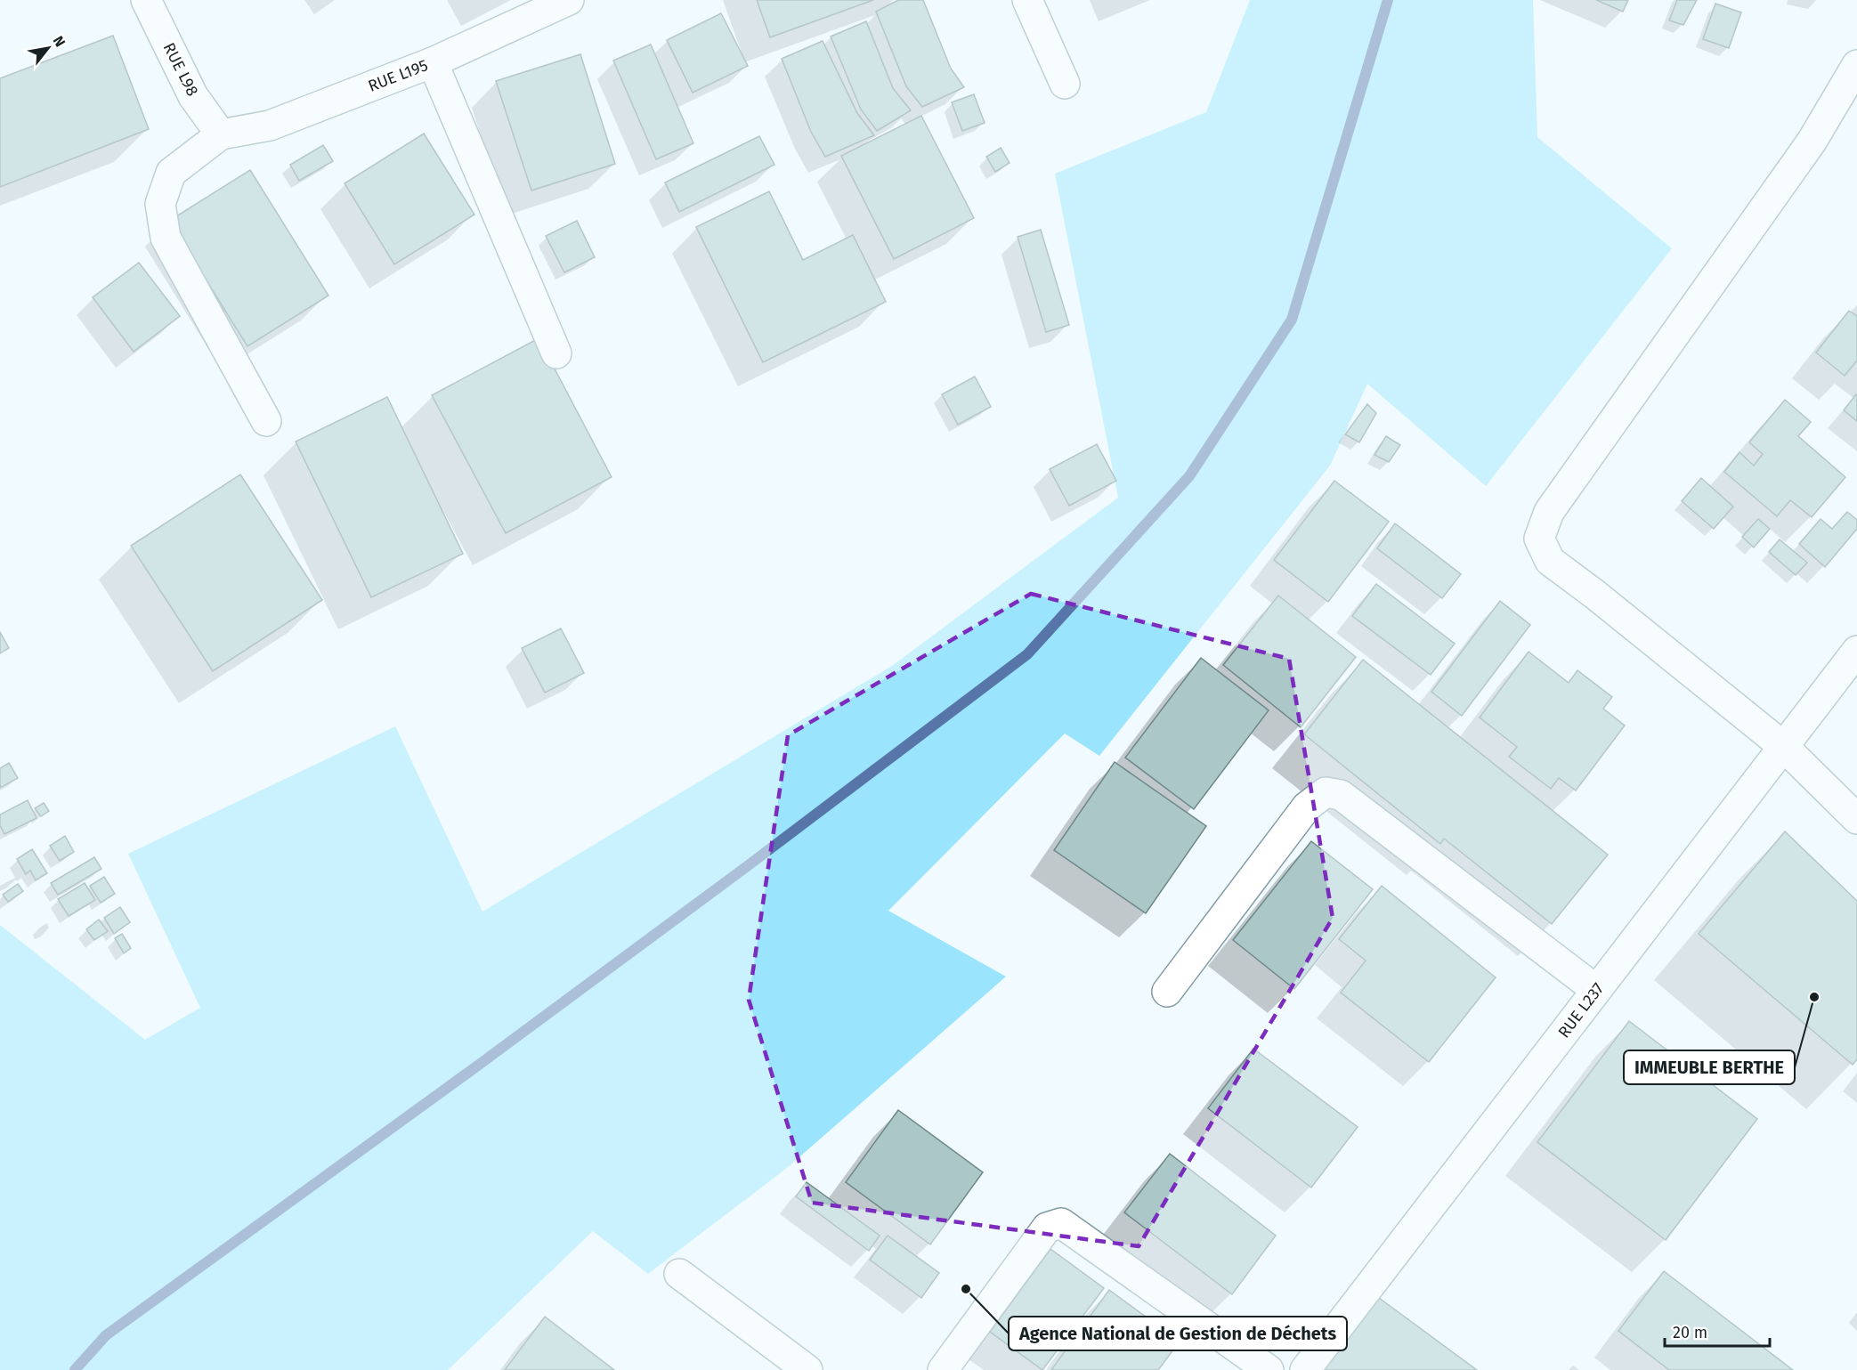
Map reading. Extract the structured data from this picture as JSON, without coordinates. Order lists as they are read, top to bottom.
{
  "streets": {
    "street": ["RUE L98", "RUE L195", "RUE L237"]
  },
  "crossings": [
    ["RUE L98", "RUE L195"]
  ],
  "places": ["IMMEUBLE BERTHE", "Agence National de Gestion de Déchets"],
  "scale_bar": "20 m",
  "north": "top right"
}
